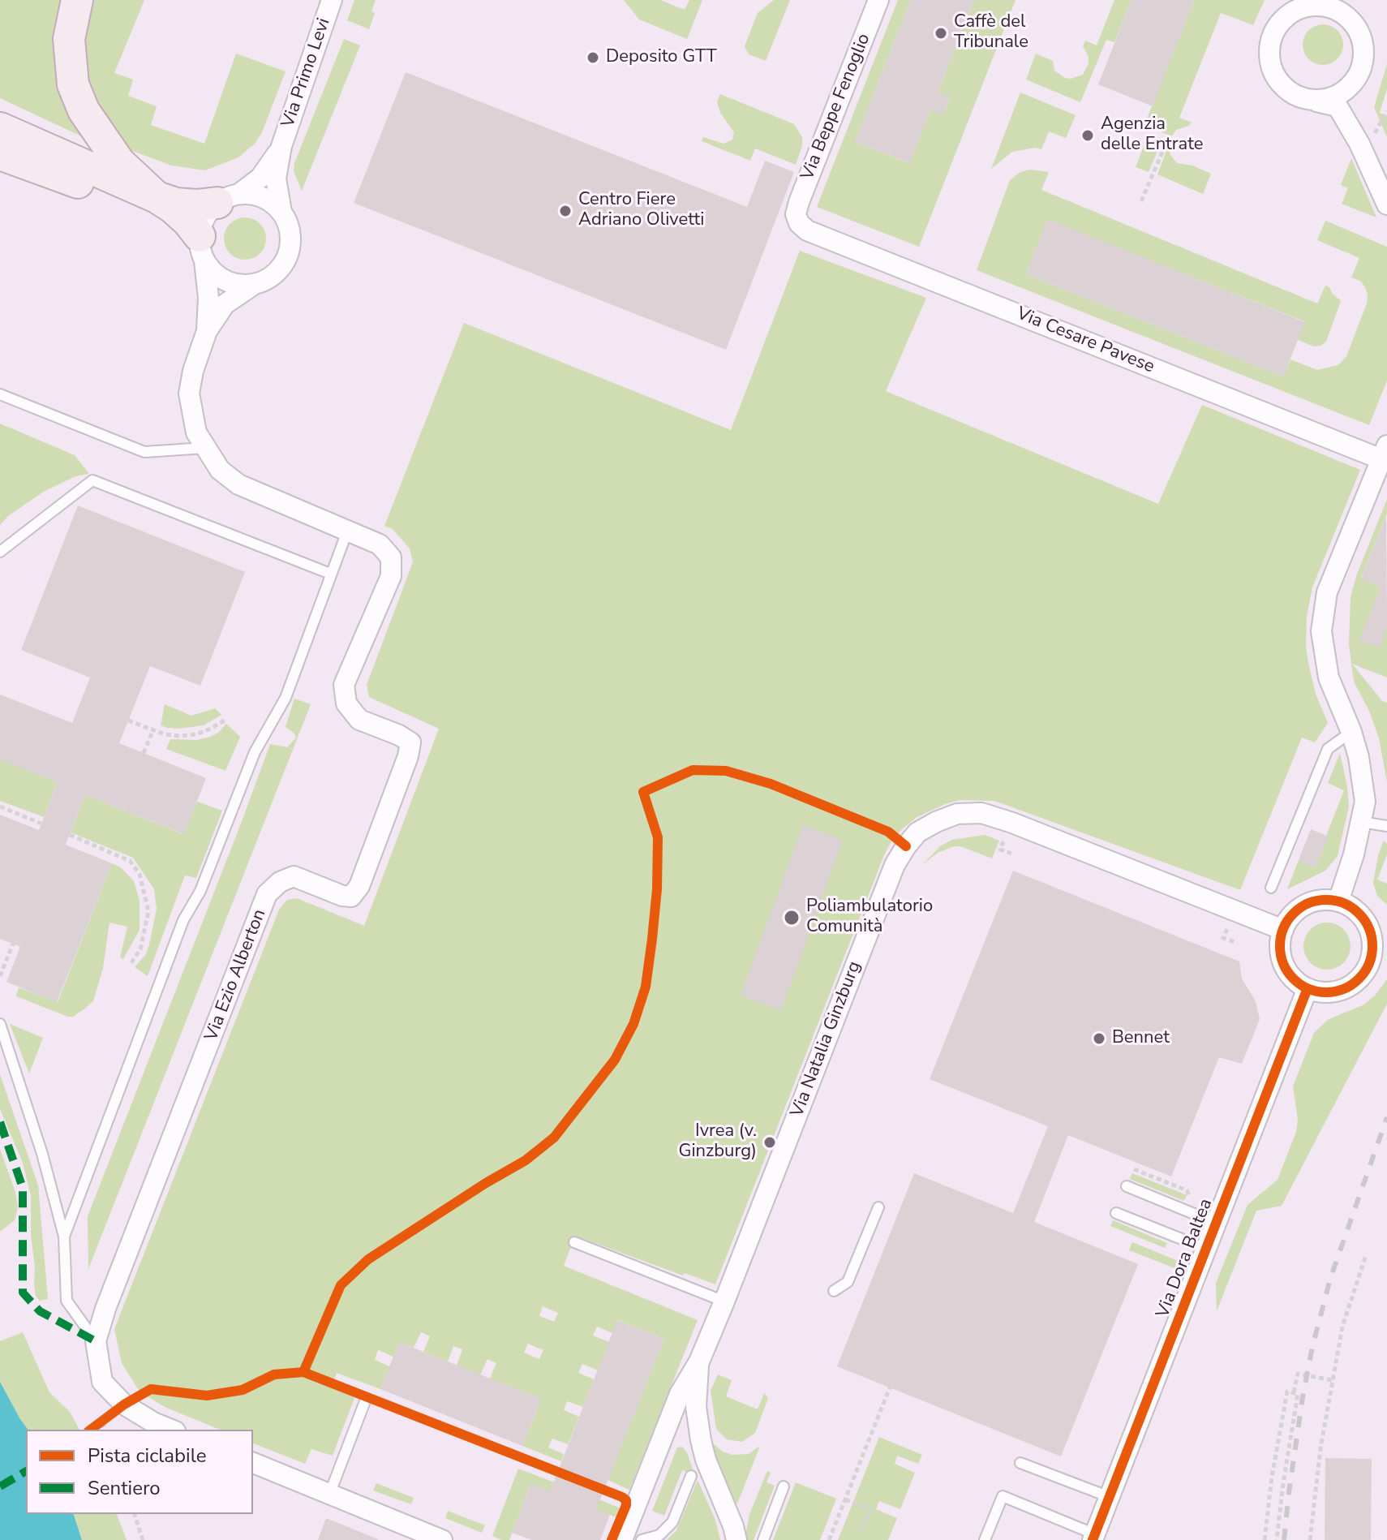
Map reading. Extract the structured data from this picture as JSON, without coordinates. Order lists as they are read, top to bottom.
{
  "streets": {
    "street": [
      "Via Primo Levi",
      "Via Beppe Fenoglio",
      "Via Cesare Pavese",
      "Via Ezio Alberton",
      "Via Natalia Ginzburg",
      "Via Dora Baltea"
    ]
  },
  "crossings": [
    ["Via Primo Levi", "Via Ezio Alberton"],
    ["Via Beppe Fenoglio", "Via Cesare Pavese"],
    ["Via Natalia Ginzburg", "Via Dora Baltea"]
  ],
  "places": [
    "Caffè del Tribunale",
    "Deposito GTT",
    "Agenzia delle Entrate",
    "Centro Fiere Adriano Olivetti",
    "Poliambulatorio Comunità",
    "Bennet",
    "Ivrea (v. Ginzburg)"
  ],
  "legend": ["Pista ciclabile", "Sentiero"]
}
